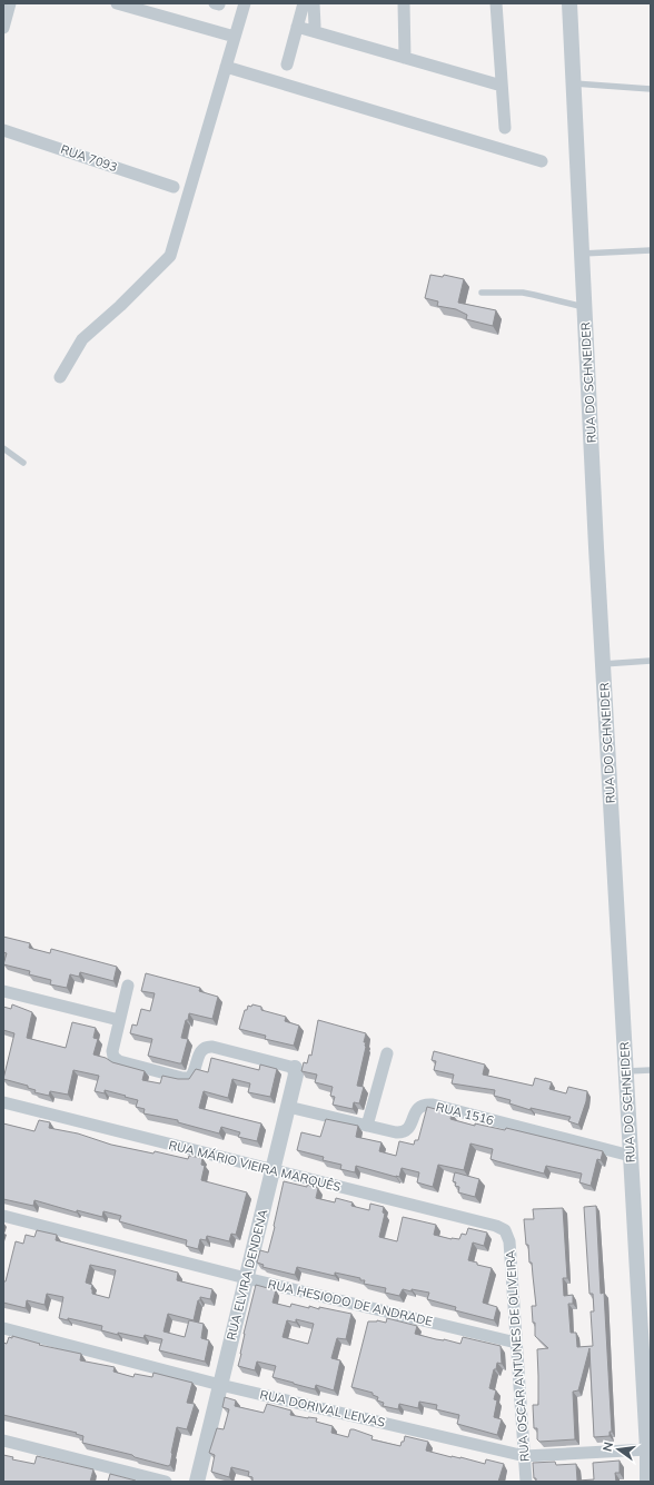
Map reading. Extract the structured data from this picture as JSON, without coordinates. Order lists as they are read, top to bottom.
{
  "streets": {
    "street": [
      "RUA 7093",
      "RUA DO SCHNEIDER",
      "RUA 1516",
      "RUA MÁRIO VIEIRA MARQUÊS",
      "RUA ELVIRA DENDENA",
      "RUA HESIODO DE ANDRADE",
      "RUA OSCAR ANTUNES DE OLIVEIRA",
      "RUA DORIVAL LEIVAS"
    ]
  },
  "crossings": [
    ["RUA DO SCHNEIDER", "RUA 1516"],
    ["RUA DO SCHNEIDER", "RUA DORIVAL LEIVAS"],
    ["RUA 1516", "RUA ELVIRA DENDENA"],
    ["RUA MÁRIO VIEIRA MARQUÊS", "RUA ELVIRA DENDENA"],
    ["RUA MÁRIO VIEIRA MARQUÊS", "RUA OSCAR ANTUNES DE OLIVEIRA"],
    ["RUA ELVIRA DENDENA", "RUA HESIODO DE ANDRADE"],
    ["RUA ELVIRA DENDENA", "RUA DORIVAL LEIVAS"],
    ["RUA HESIODO DE ANDRADE", "RUA OSCAR ANTUNES DE OLIVEIRA"],
    ["RUA OSCAR ANTUNES DE OLIVEIRA", "RUA DORIVAL LEIVAS"]
  ],
  "north": "left"
}
